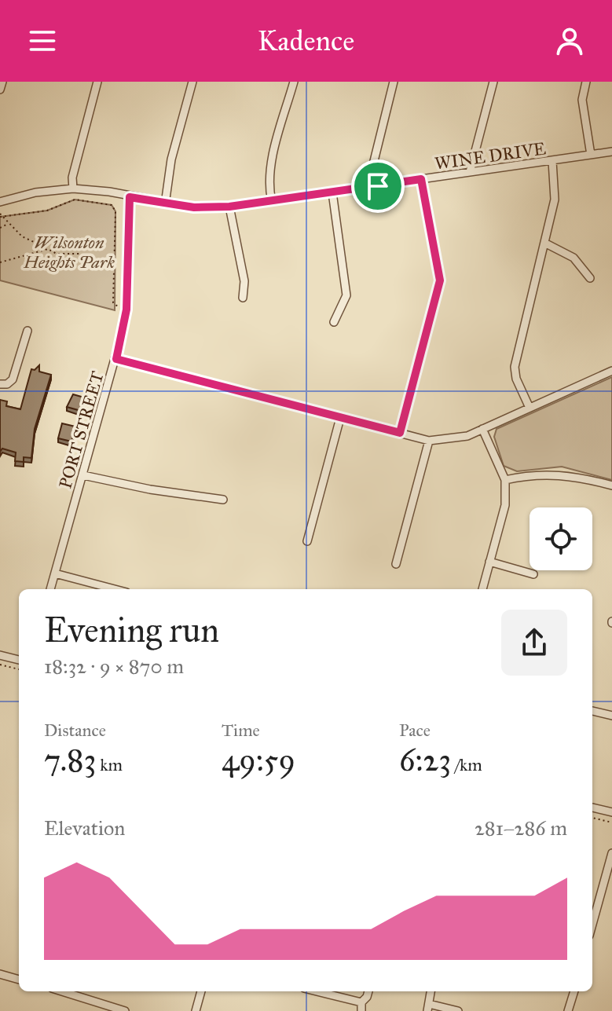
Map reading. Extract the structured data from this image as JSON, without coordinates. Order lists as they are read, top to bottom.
{
  "streets": {
    "street": ["WINE DRIVE", "PORT STREET"]
  },
  "crossings": [
    ["WINE DRIVE", "PORT STREET"]
  ],
  "parks": ["Wilsonton Heights Park"],
  "page": {
    "header": "Kadence",
    "heading": ["Evening run", "18:32 · 9 × 870 m"],
    "stats": [
      ["Distance", "7.83 km"],
      ["Time", "49:59"],
      ["Pace", "6:23 /km"]
    ],
    "chart": ["Elevation", "281–286 m"]
  }
}
